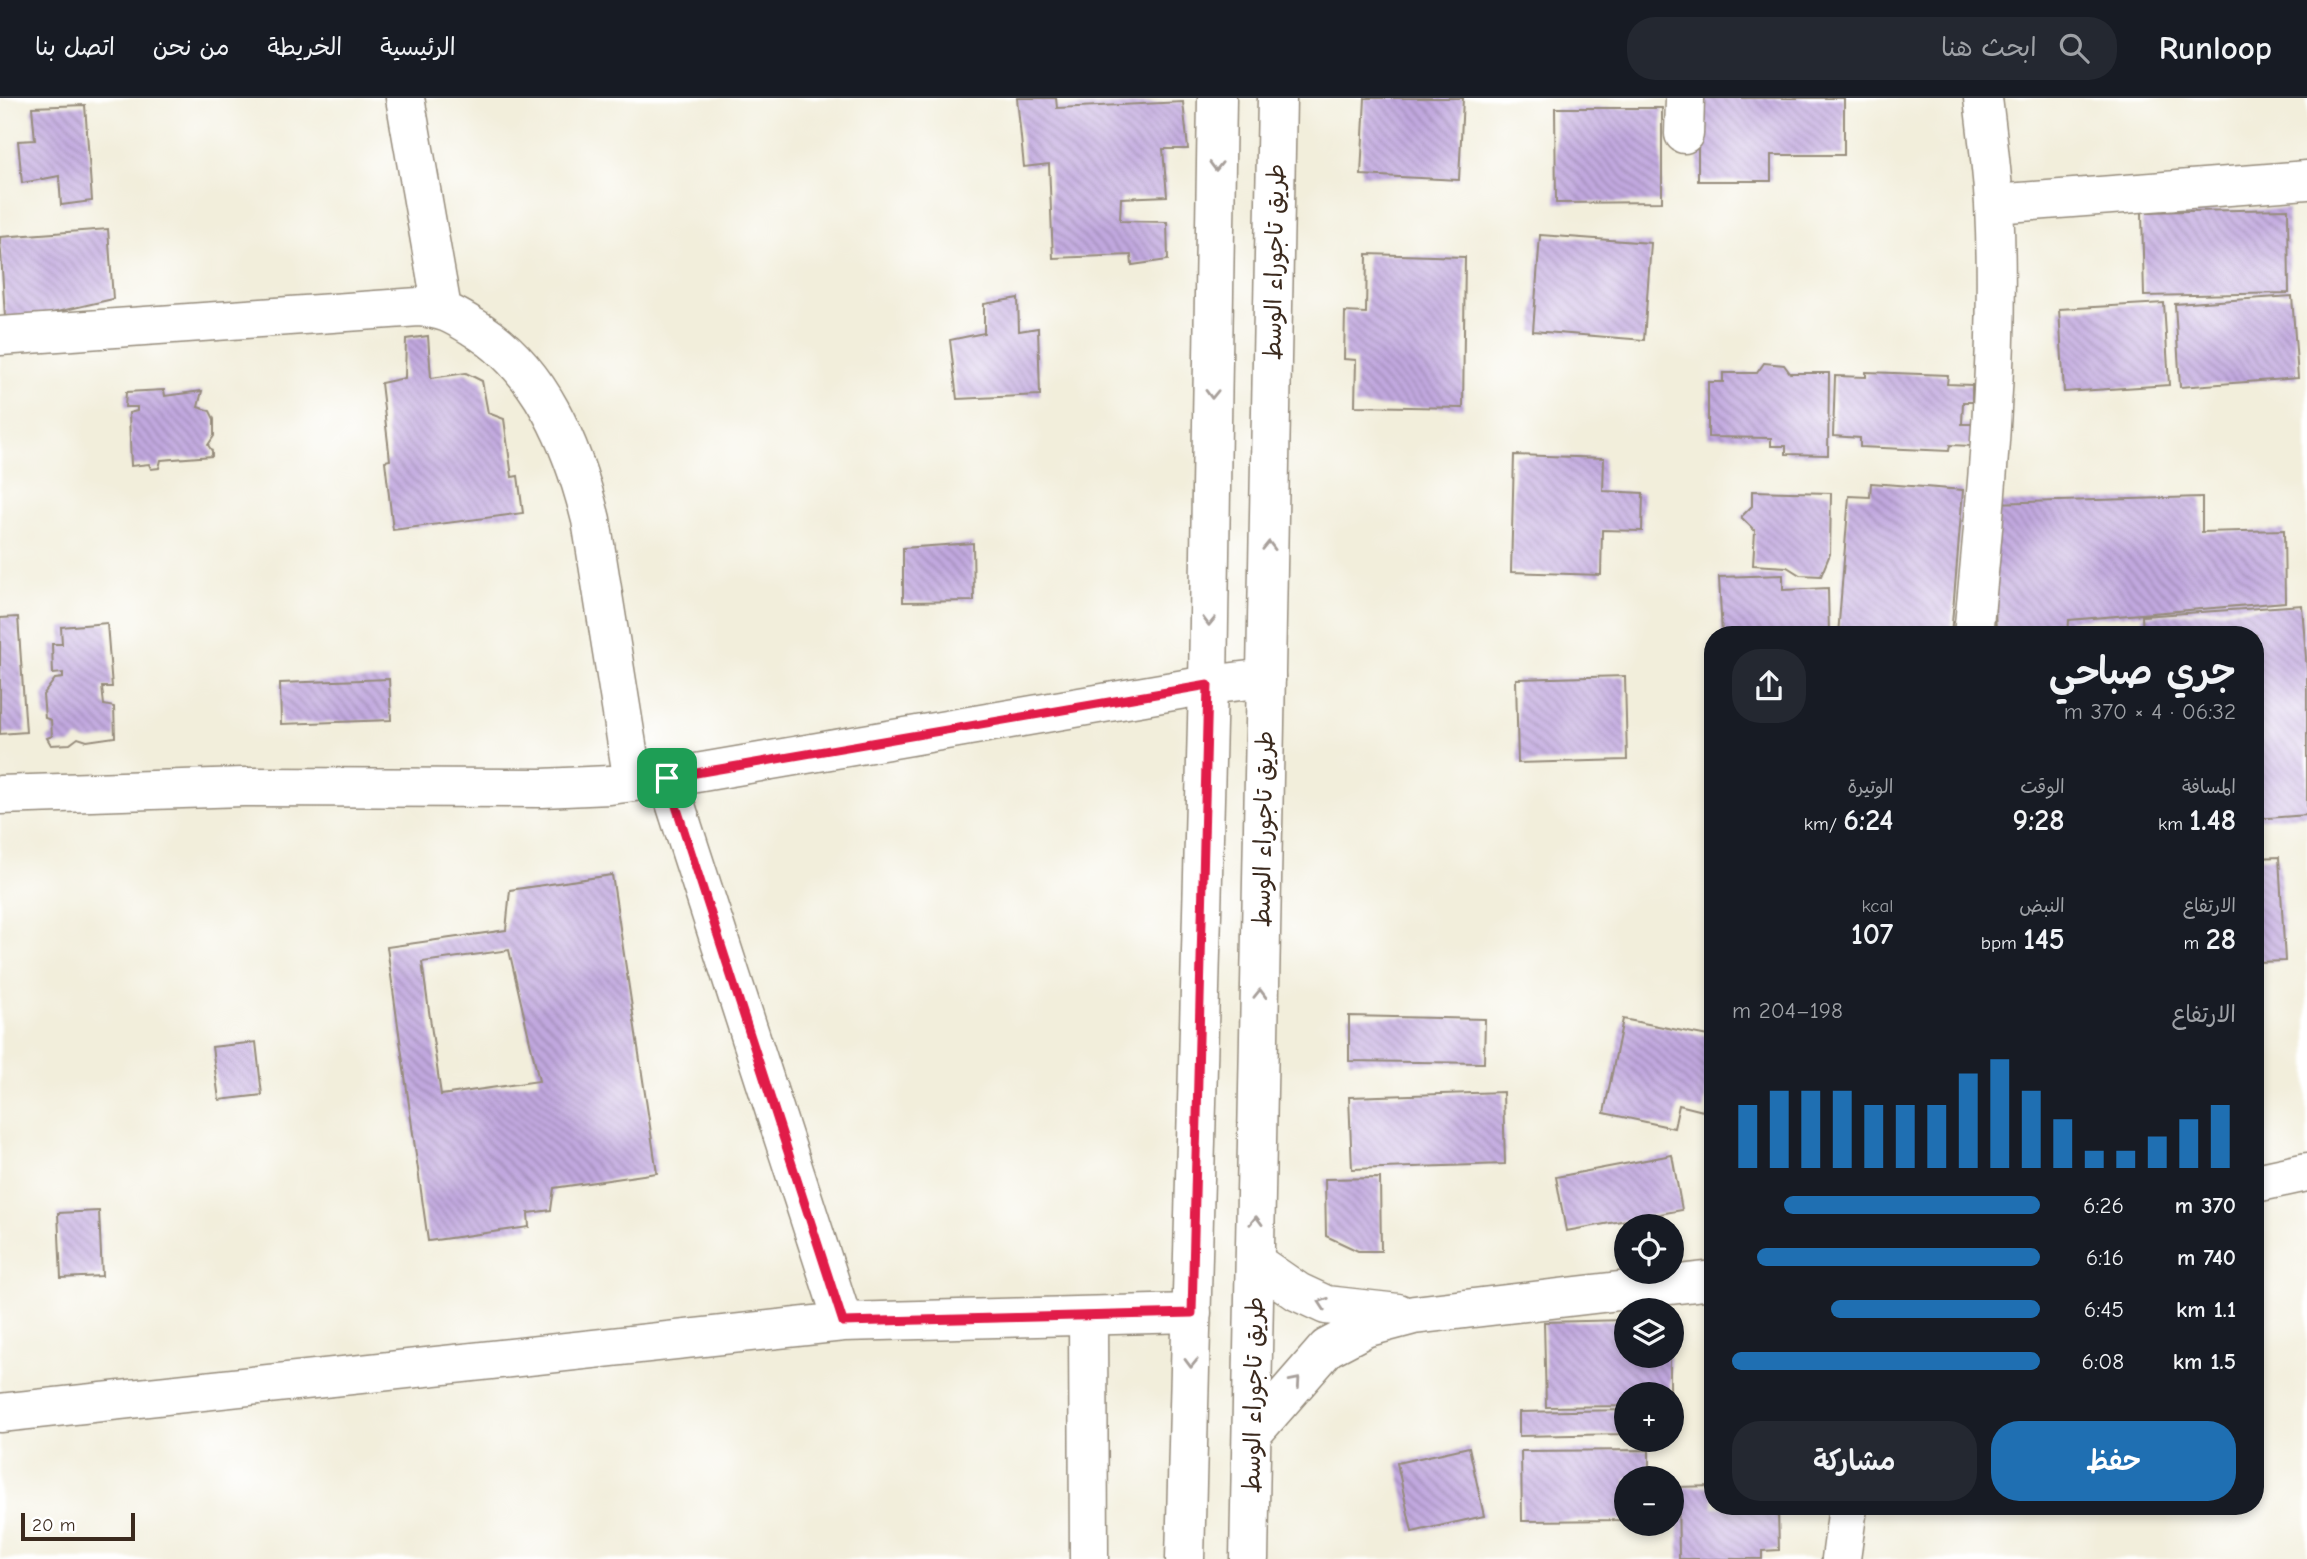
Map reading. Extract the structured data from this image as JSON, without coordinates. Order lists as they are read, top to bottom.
{
  "streets": {
    "street": ["طريق تاجوراء الوسط"]
  },
  "scale_bar": "20 m",
  "page": {
    "header": "Runloop",
    "search": "ابحث هنا",
    "nav": [
      "الرئيسية",
      "الخريطة",
      "من نحن",
      "اتصل بنا"
    ],
    "heading": ["جري صباحي", "06:32 · 4 × 370 m"],
    "stats": [
      ["المسافة", "1.48 km"],
      ["الوقت", "9:28"],
      ["الوتيرة", "6:24 /km"],
      ["الارتفاع", "28 m"],
      ["النبض", "145 bpm"],
      ["kcal", "107"]
    ],
    "chart": ["الارتفاع", "198–204 m"],
    "list": [
      {
        "name": "370 m",
        "note": "6:26"
      },
      {
        "name": "740 m",
        "note": "6:16"
      },
      {
        "name": "1.1 km",
        "note": "6:45"
      },
      {
        "name": "1.5 km",
        "note": "6:08"
      }
    ],
    "map_buttons": ["+", "−"],
    "buttons": ["حفظ", "مشاركة"],
    "scale": "20 m"
  }
}
